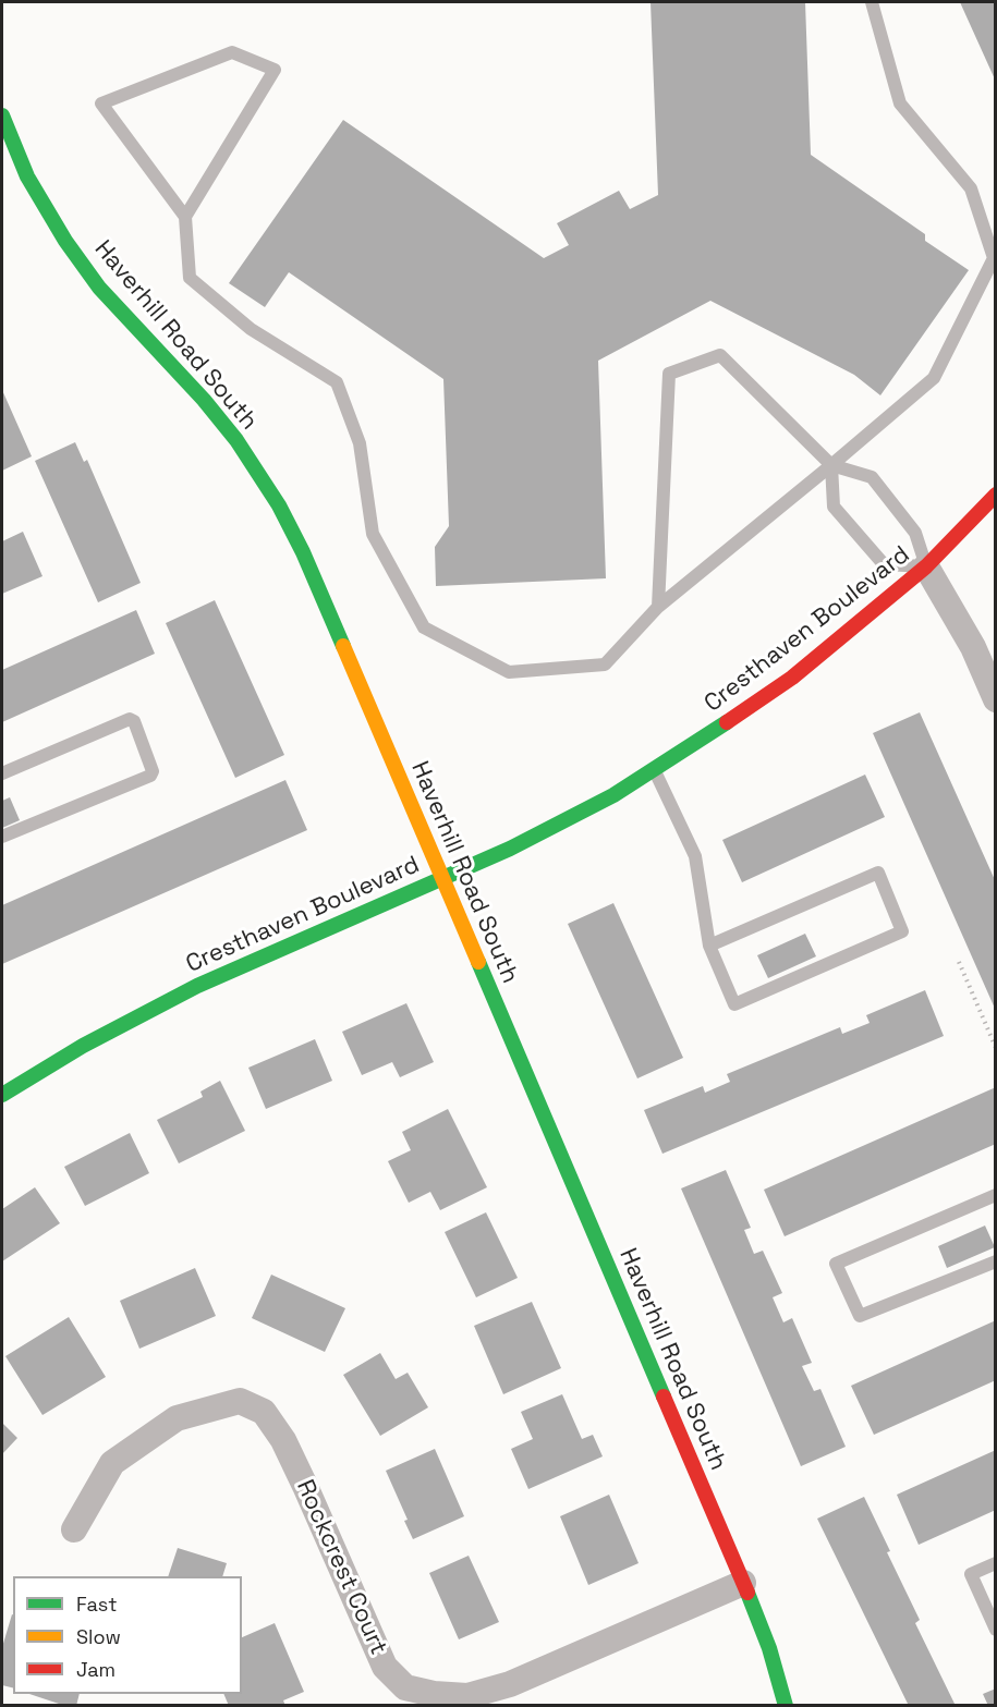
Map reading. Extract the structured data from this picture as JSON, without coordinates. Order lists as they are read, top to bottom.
{
  "streets": {
    "street": ["Haverhill Road South", "Cresthaven Boulevard", "Rockcrest Court"]
  },
  "crossings": [
    ["Haverhill Road South", "Cresthaven Boulevard"],
    ["Haverhill Road South", "Rockcrest Court"]
  ],
  "legend": ["Fast", "Slow", "Jam"]
}
